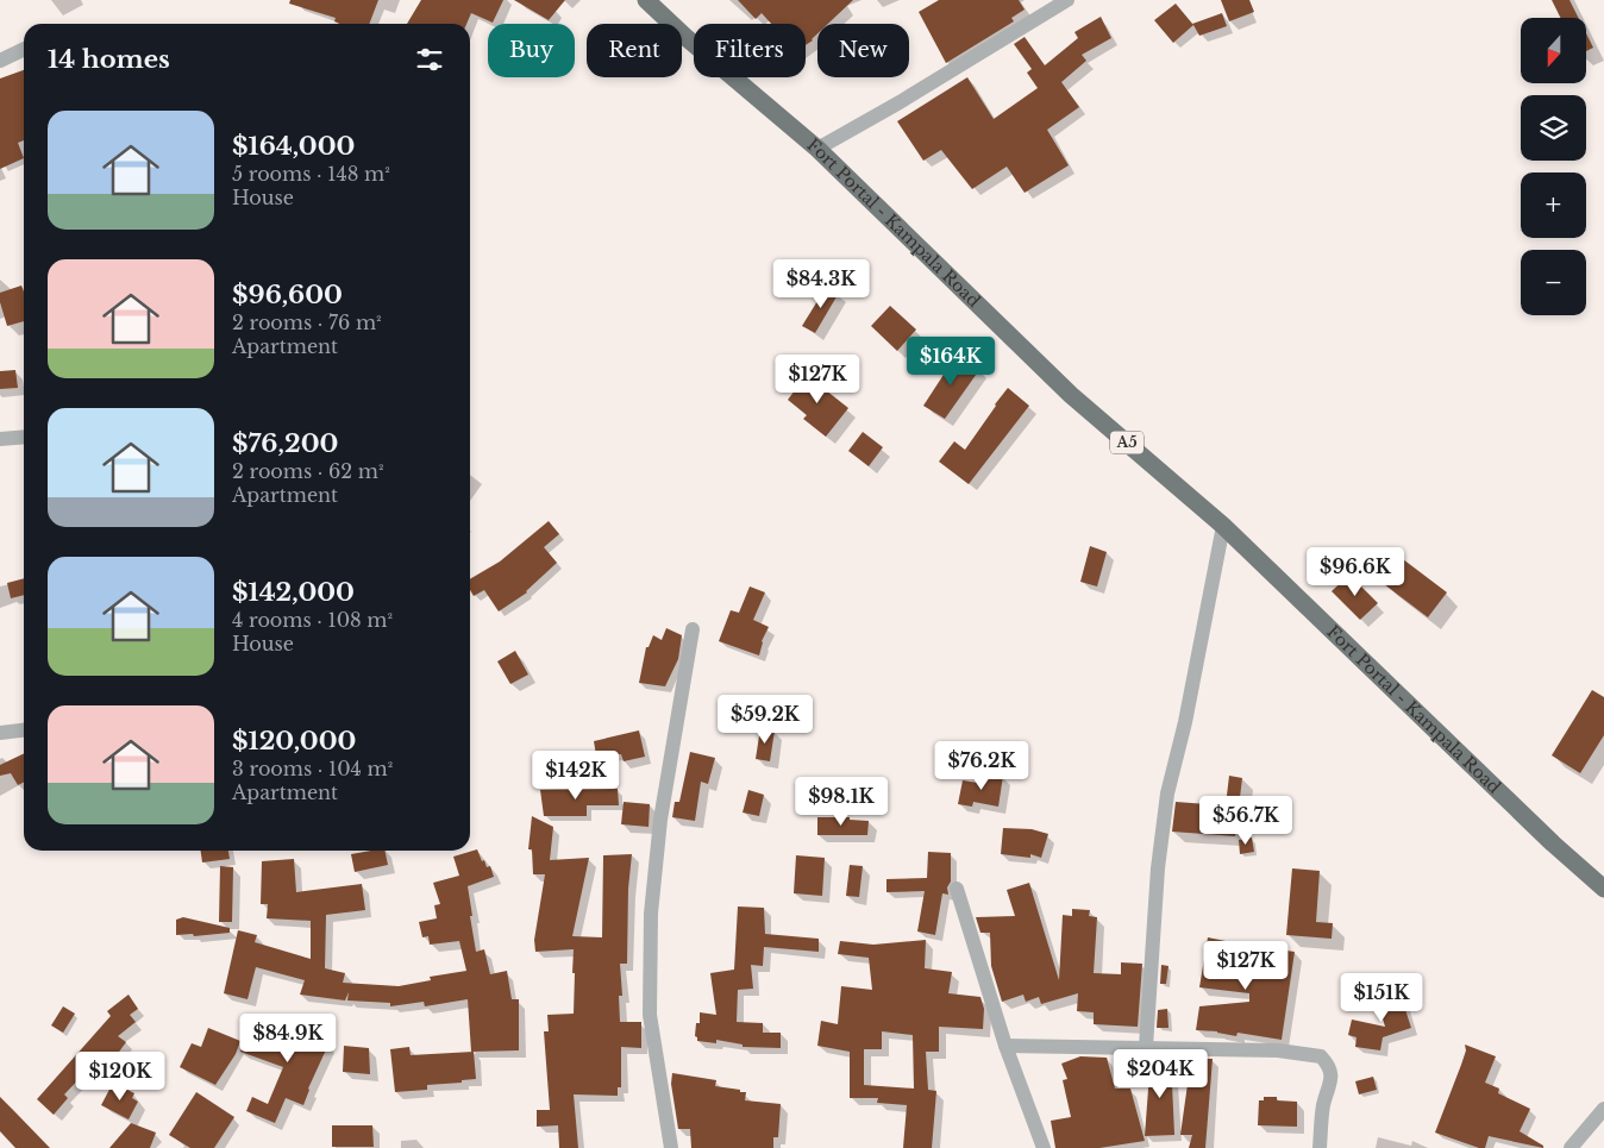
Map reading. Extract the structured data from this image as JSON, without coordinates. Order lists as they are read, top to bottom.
{
  "streets": {
    "main road": ["Fort Portal - Kampala Road", "A5"]
  },
  "north": "bottom",
  "page": {
    "map_buttons": ["+", "−"],
    "chip": [
      "Buy",
      "Rent",
      "Filters",
      "New"
    ],
    "heading": "14 homes",
    "list": [
      {
        "name": "$164,000",
        "note": "5 rooms · 148 m² · House"
      },
      {
        "name": "$96,600",
        "note": "2 rooms · 76 m² · Apartment"
      },
      {
        "name": "$76,200",
        "note": "2 rooms · 62 m² · Apartment"
      },
      {
        "name": "$142,000",
        "note": "4 rooms · 108 m² · House"
      },
      {
        "name": "$120,000",
        "note": "3 rooms · 104 m² · Apartment"
      }
    ],
    "price": [
      "$84.3K",
      "$164K",
      "$127K",
      "$96.6K",
      "$59.2K",
      "$76.2K",
      "$142K",
      "$98.1K",
      "$56.7K",
      "$127K",
      "$151K",
      "$84.9K",
      "$204K",
      "$120K"
    ]
  }
}
